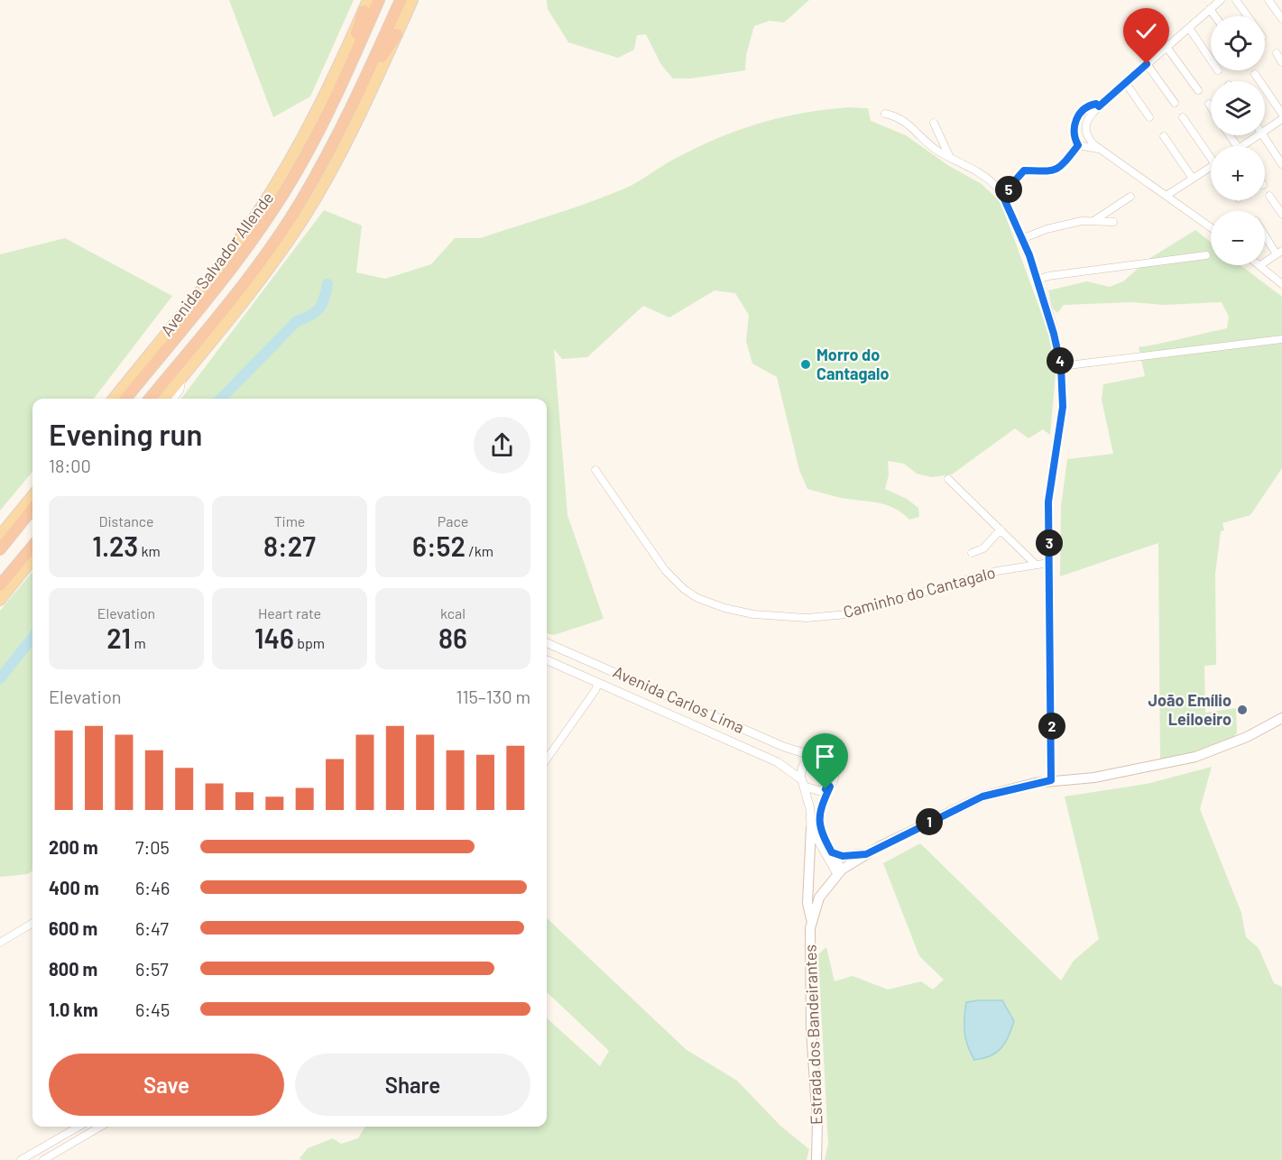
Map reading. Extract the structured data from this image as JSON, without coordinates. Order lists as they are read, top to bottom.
{
  "streets": {
    "highway": ["Avenida Salvador Allende"],
    "main road": ["Estrada dos Bandeirantes"],
    "street": ["Caminho do Cantagalo", "Avenida Carlos Lima"]
  },
  "crossings": [
    ["Avenida Carlos Lima", "Estrada dos Bandeirantes"]
  ],
  "places": ["Morro do Cantagalo", "João Emílio Leiloeiro"],
  "page": {
    "map_buttons": ["+", "−"],
    "pins": [
      "5",
      "4",
      "3",
      "2",
      "1"
    ],
    "heading": ["Evening run", "18:00"],
    "stats": [
      ["Distance", "1.23 km"],
      ["Time", "8:27"],
      ["Pace", "6:52 /km"],
      ["Elevation", "21 m"],
      ["Heart rate", "146 bpm"],
      ["kcal", "86"]
    ],
    "chart": ["Elevation", "115–130 m"],
    "list": [
      {
        "name": "200 m",
        "note": "7:05"
      },
      {
        "name": "400 m",
        "note": "6:46"
      },
      {
        "name": "600 m",
        "note": "6:47"
      },
      {
        "name": "800 m",
        "note": "6:57"
      },
      {
        "name": "1.0 km",
        "note": "6:45"
      }
    ],
    "buttons": ["Save", "Share"]
  }
}
